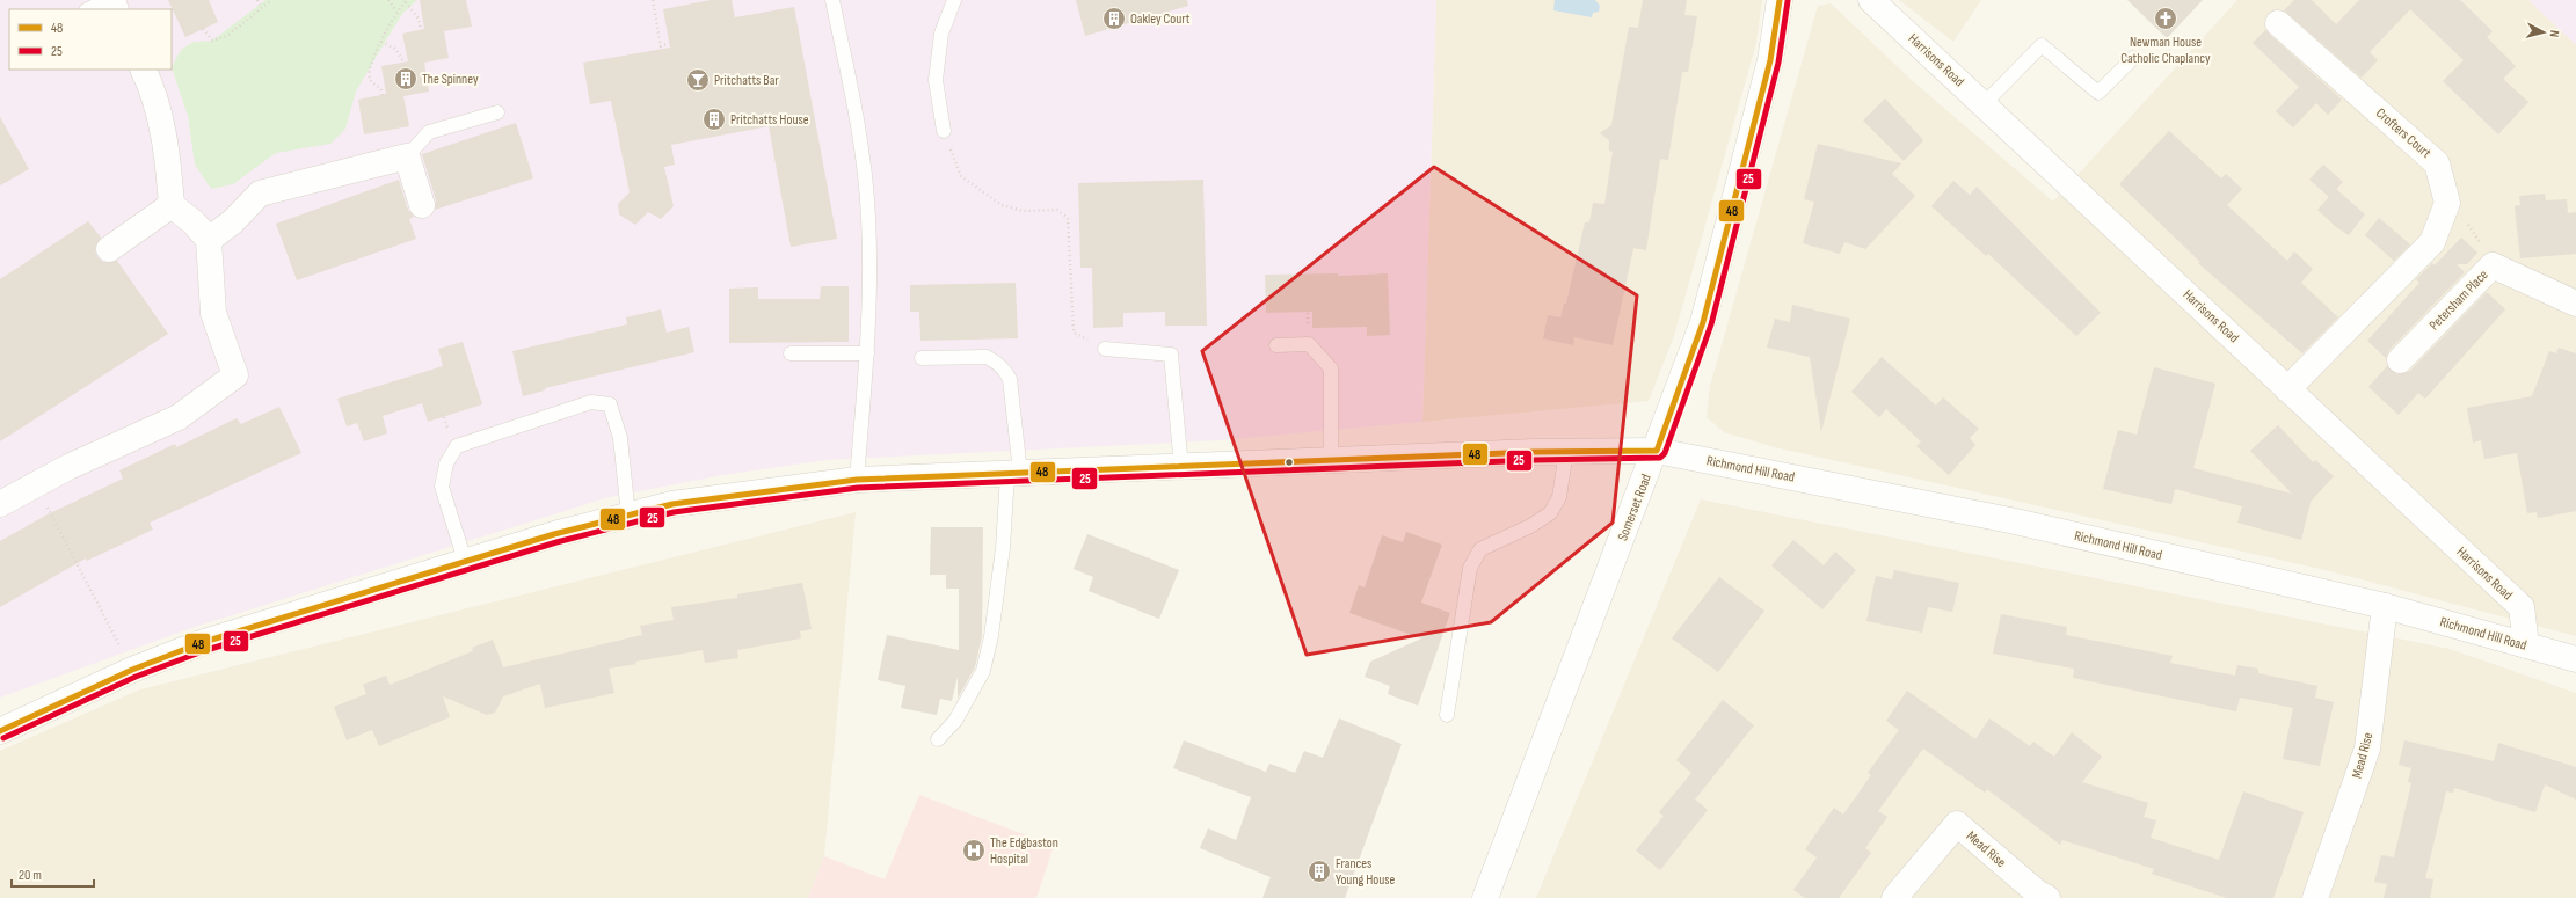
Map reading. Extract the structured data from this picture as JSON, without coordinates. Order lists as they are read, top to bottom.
{
  "streets": {
    "street": [
      "Harrisons Road",
      "Crofters Court",
      "Petersham Place",
      "Richmond Hill Road",
      "Somerset Road",
      "Mead Rise"
    ]
  },
  "crossings": [
    ["Harrisons Road", "Richmond Hill Road"],
    ["Richmond Hill Road", "Somerset Road"],
    ["Richmond Hill Road", "Mead Rise"]
  ],
  "places": {
    "building": [
      "Oakley Court",
      "The Spinney",
      "Pritchatts House",
      "Frances Young House"
    ],
    "church": ["Newman House Catholic Chaplancy"],
    "bar": ["Pritchatts Bar"],
    "hospital": ["The Edgbaston Hospital"]
  },
  "lines": ["transit line 48", "transit line 25"],
  "legend": ["48", "25"],
  "scale_bar": "20 m",
  "north": "right"
}
